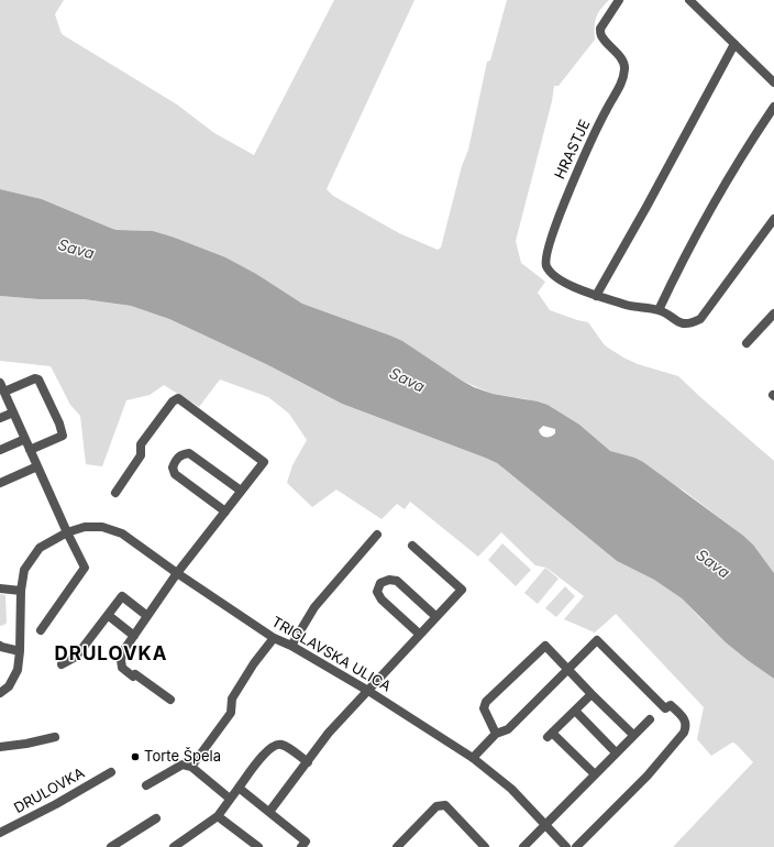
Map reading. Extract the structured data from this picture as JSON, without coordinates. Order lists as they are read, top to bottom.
{
  "streets": {
    "street": ["HRASTJE", "TRIGLAVSKA ULICA", "DRULOVKA"]
  },
  "districts": ["DRULOVKA"],
  "water": ["Sava"],
  "places": ["Torte Špela"]
}
